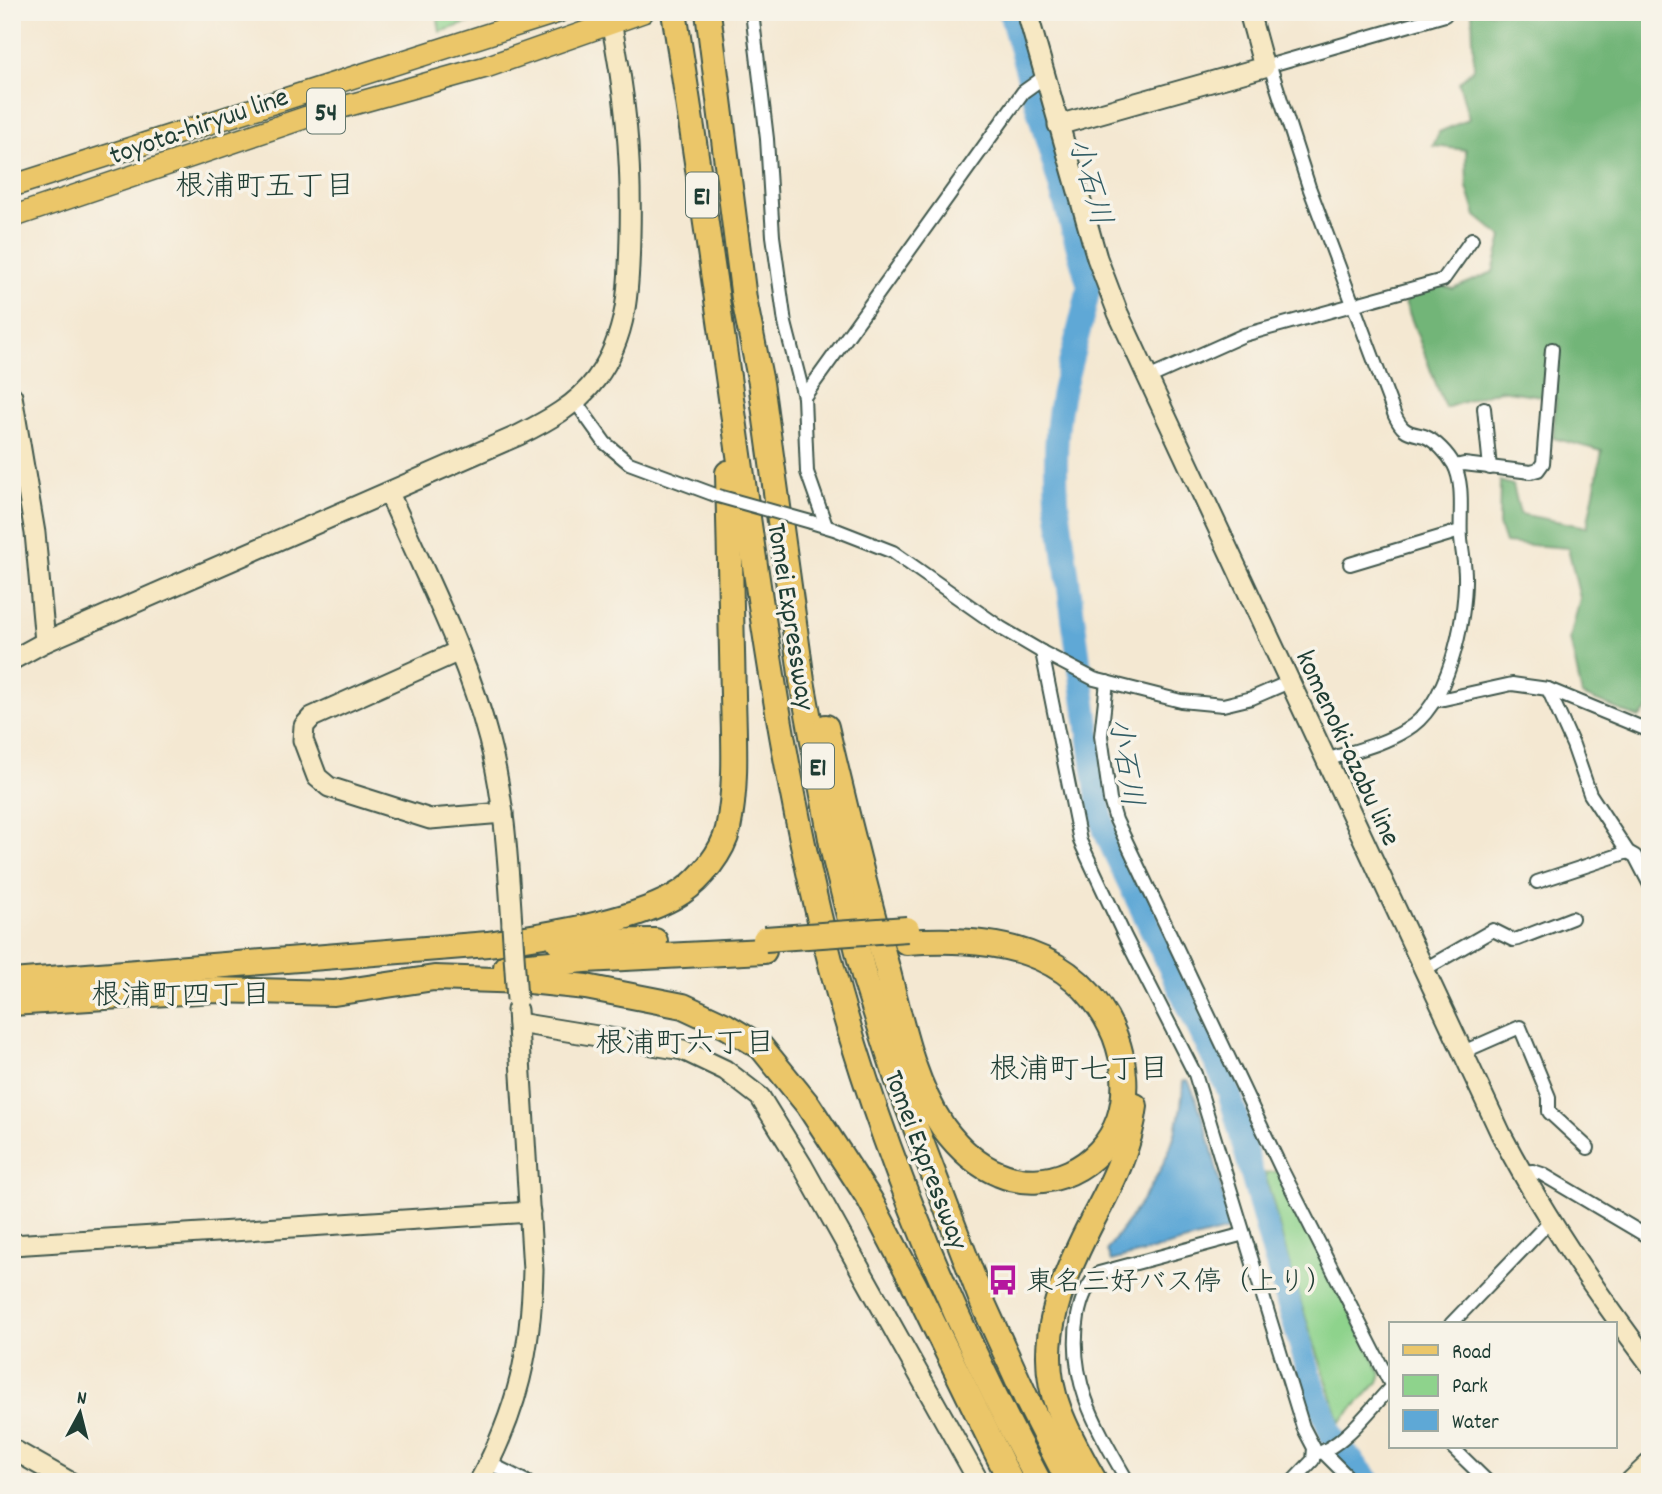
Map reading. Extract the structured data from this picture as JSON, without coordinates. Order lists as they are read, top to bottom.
{
  "streets": {
    "highway": ["E1", "Tomei Expressway"],
    "main road": ["54", "toyota-hiryuu line"],
    "street": ["komenoki-azabu line"]
  },
  "districts": [
    "根浦町五丁目",
    "根浦町四丁目",
    "根浦町六丁目",
    "根浦町七丁目"
  ],
  "water": ["小石川"],
  "places": {
    "bus stop": ["東名三好バス停（上り）"]
  },
  "legend": ["Road", "Park", "Water"],
  "north": "top"
}
